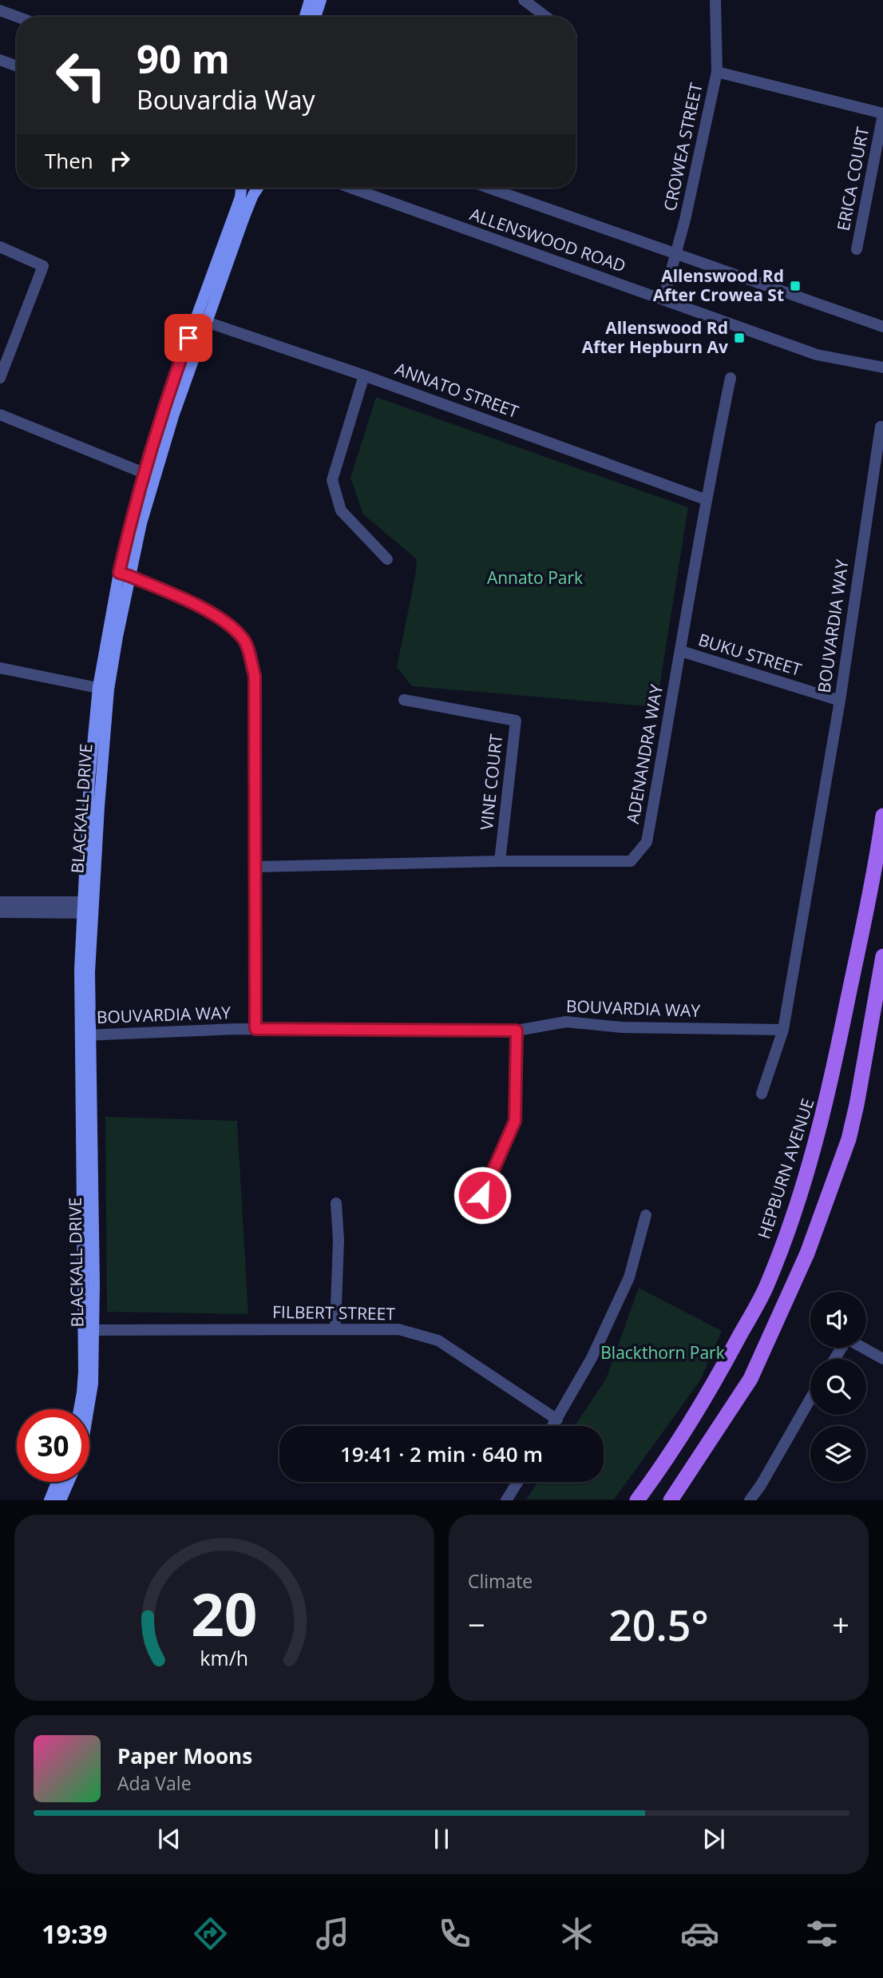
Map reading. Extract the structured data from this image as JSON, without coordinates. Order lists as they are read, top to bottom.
{
  "streets": {
    "main road": ["BLACKALL DRIVE", "HEPBURN AVENUE"],
    "street": [
      "CROWEA STREET",
      "ERICA COURT",
      "ALLENSWOOD ROAD",
      "ANNATO STREET",
      "BOUVARDIA WAY",
      "BUKU STREET",
      "ADENANDRA WAY",
      "VINE COURT",
      "FILBERT STREET"
    ]
  },
  "crossings": [
    ["CROWEA STREET", "ALLENSWOOD ROAD"],
    ["ANNATO STREET", "ADENANDRA WAY"],
    ["ANNATO STREET", "BLACKALL DRIVE"],
    ["BOUVARDIA WAY", "BUKU STREET"],
    ["BOUVARDIA WAY", "BLACKALL DRIVE"],
    ["BUKU STREET", "ADENANDRA WAY"],
    ["ADENANDRA WAY", "VINE COURT"],
    ["BLACKALL DRIVE", "FILBERT STREET"]
  ],
  "parks": ["Annato Park", "Blackthorn Park"],
  "places": {
    "transit": ["Allenswood Rd After Crowea St", "Allenswood Rd After Hepburn Av"]
  },
  "page": {
    "turn": ["90 m", "Bouvardia Way"],
    "then": "Then",
    "limit": "30",
    "trip": "19:41 · 2 min · 640 m",
    "tile": "Climate",
    "heat": ["−", "20.5°", "+"],
    "song": ["Paper Moons", "Ada Vale"],
    "tabs": "19:39",
    "gauge": ["20", "km/h"]
  }
}
